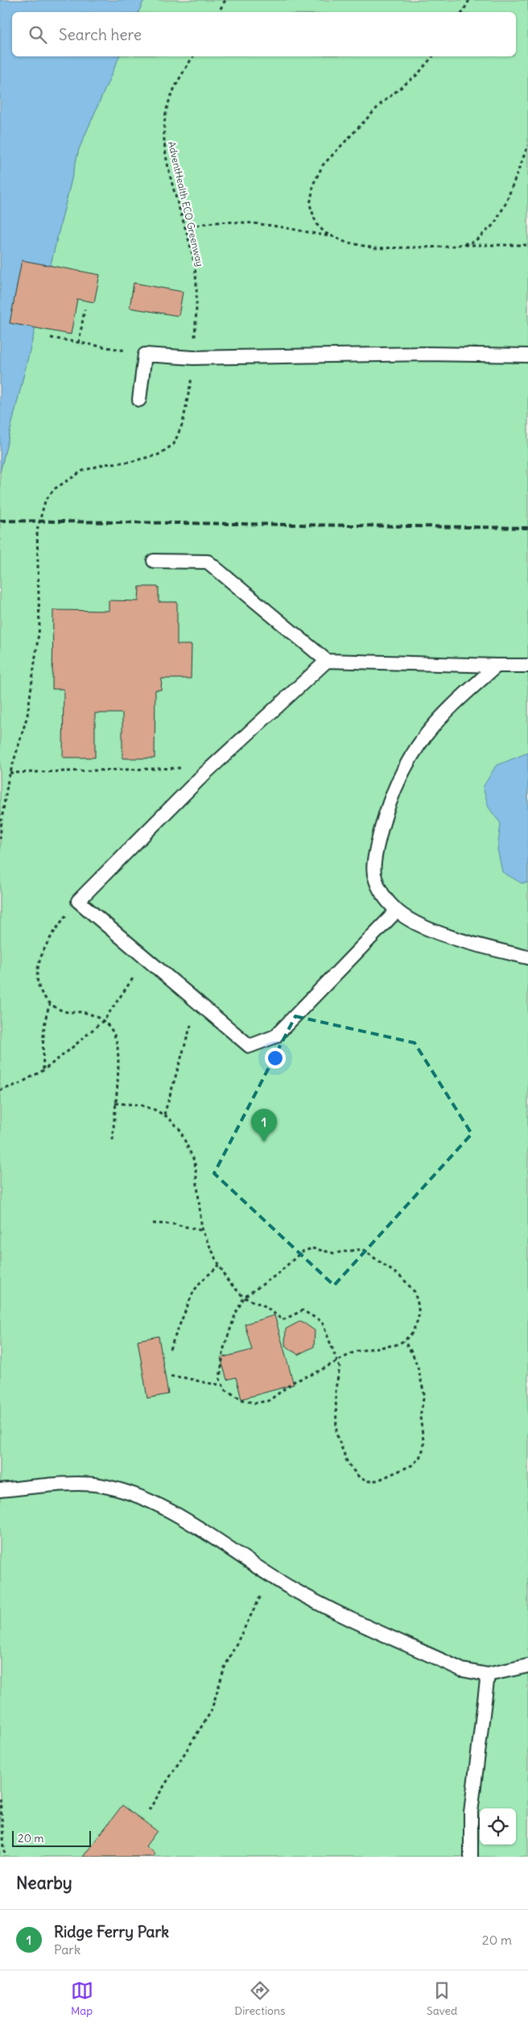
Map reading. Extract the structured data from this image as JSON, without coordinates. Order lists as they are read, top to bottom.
{
  "streets": {
    "path": ["AdventHealth ECO Greenway"]
  },
  "scale_bar": "20 m",
  "page": {
    "search": "Search here",
    "pins": "1",
    "scale": "20 m",
    "heading": "Nearby",
    "list": [
      {
        "mark": "1",
        "name": "Ridge Ferry Park",
        "note": "Park",
        "value": "20 m"
      }
    ],
    "nav": ["Map", "Directions", "Saved"]
  }
}
